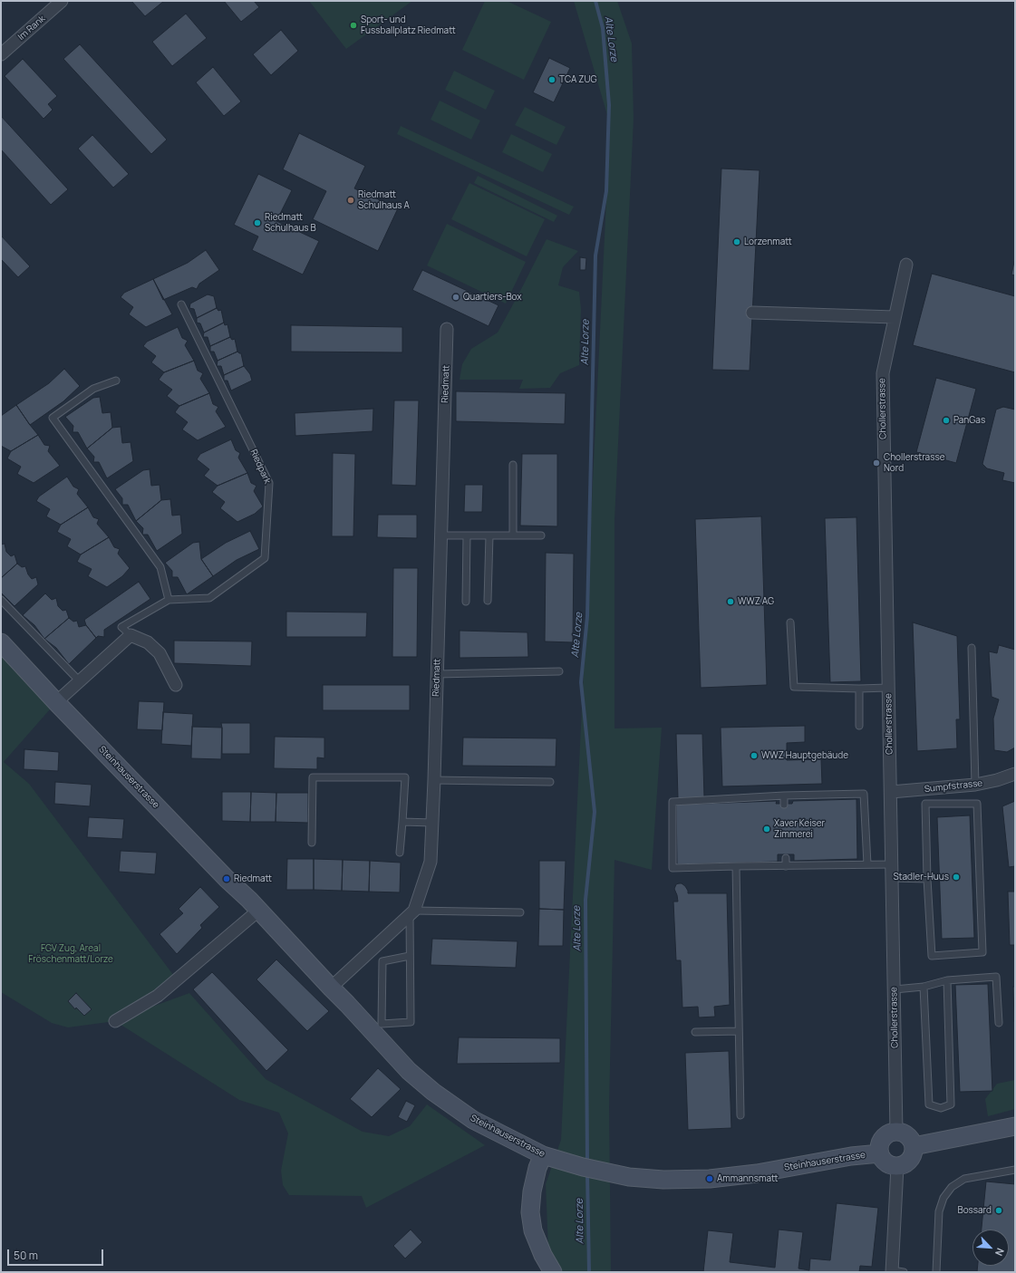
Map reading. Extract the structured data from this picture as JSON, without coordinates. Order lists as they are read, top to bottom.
{
  "streets": {
    "street": [
      "Im Rank",
      "Riedmatt",
      "Chollerstrasse",
      "Steinhauserstrasse",
      "Sumpfstrasse"
    ],
    "lane": ["Riedpark"]
  },
  "crossings": [
    ["Riedmatt", "Steinhauserstrasse"],
    ["Chollerstrasse", "Steinhauserstrasse"],
    ["Chollerstrasse", "Sumpfstrasse"]
  ],
  "water": ["Alte Lorze"],
  "parks": ["FGV Zug, Areal Fröschenmatt/Lorze"],
  "places": [
    "Sport- und Fussballplatz Riedmatt",
    "TCA ZUG",
    "Riedmatt Schulhaus A",
    "Riedmatt Schulhaus B",
    "Lorzenmatt",
    "Quartiers-Box",
    "PanGas",
    "Chollerstrasse Nord",
    "WWZ AG",
    "WWZ Hauptgebäude",
    "Xaver Keiser Zimmerei",
    "Stadler-Huus",
    "Riedmatt",
    "Ammannsmatt",
    "Bossard"
  ],
  "scale_bar": "50 m",
  "north": "bottom right"
}
